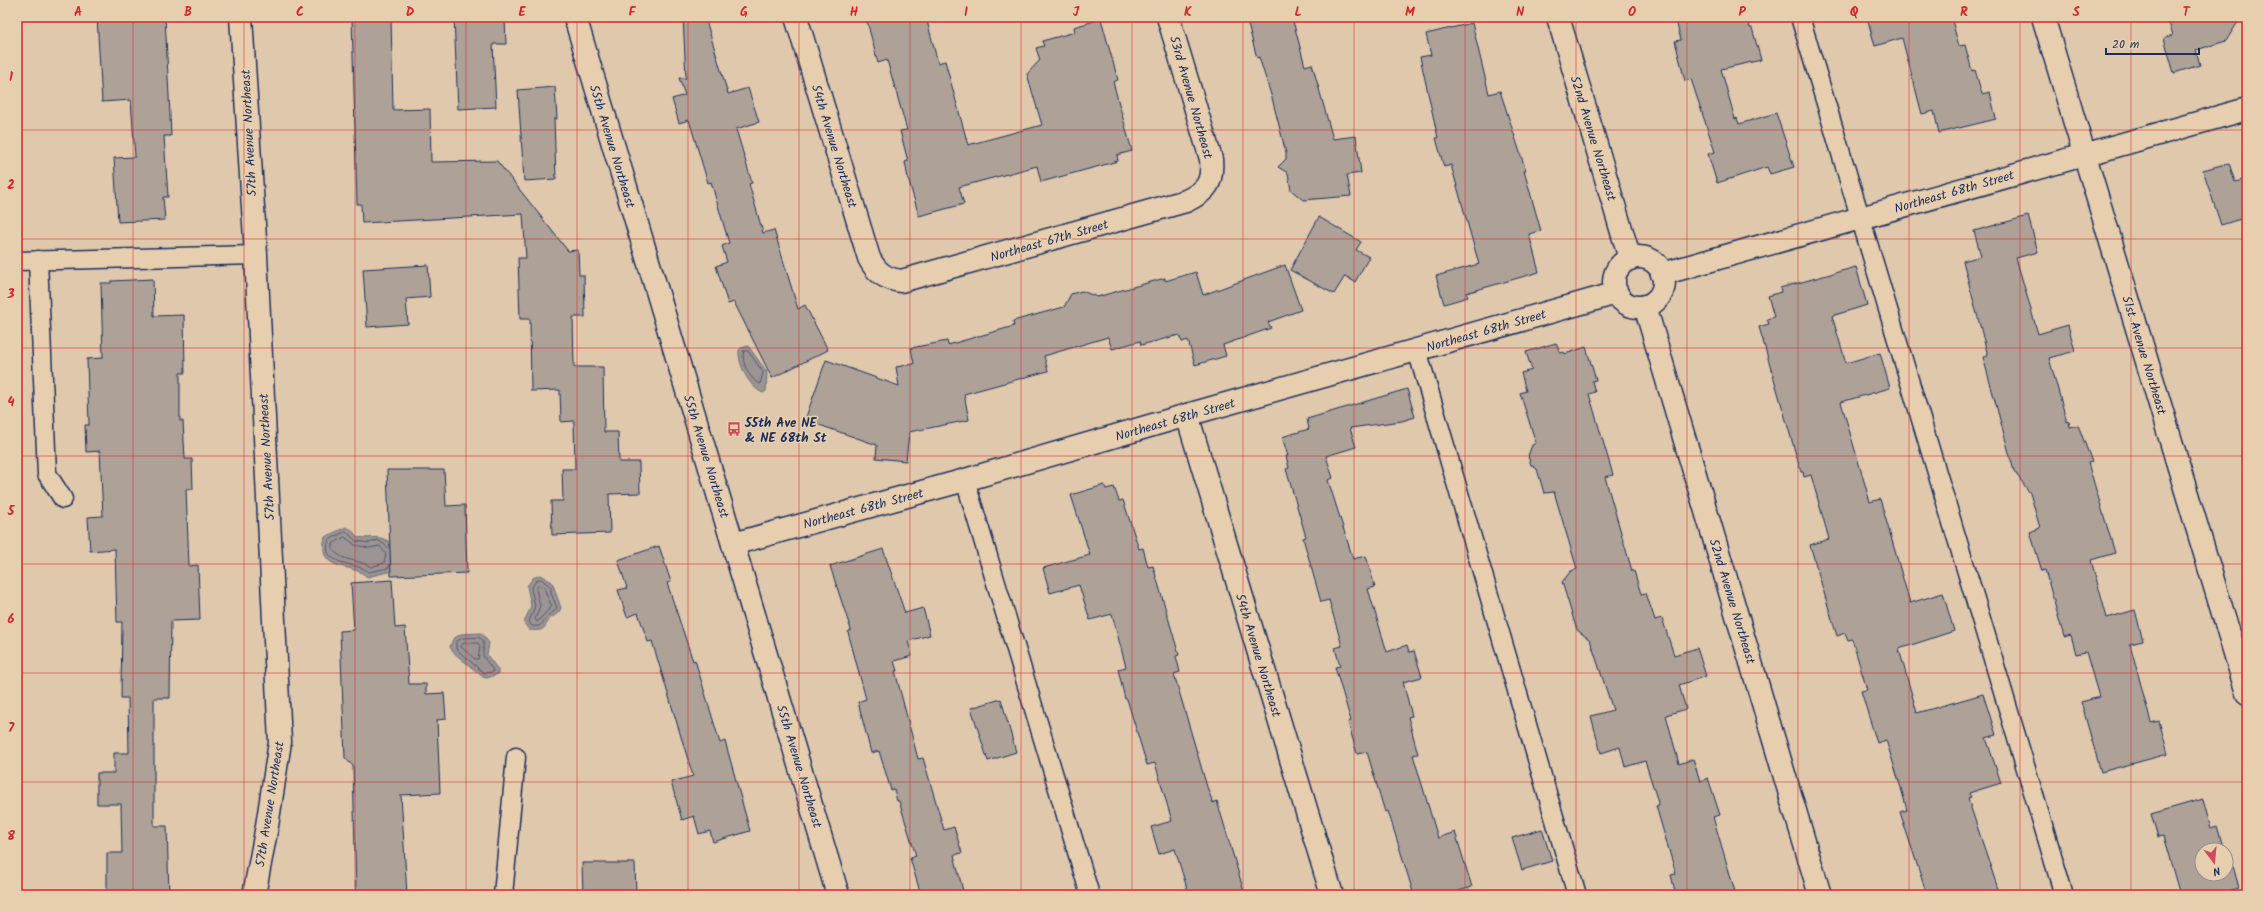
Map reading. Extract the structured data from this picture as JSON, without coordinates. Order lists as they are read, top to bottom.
{
  "streets": {
    "street": [
      "53rd Avenue Northeast",
      "57th Avenue Northeast",
      "52nd Avenue Northeast",
      "55th Avenue Northeast",
      "54th Avenue Northeast",
      "Northeast 68th Street",
      "Northeast 67th Street",
      "51st Avenue Northeast"
    ]
  },
  "crossings": [
    ["53rd Avenue Northeast", "Northeast 67th Street"],
    ["52nd Avenue Northeast", "Northeast 68th Street"],
    ["55th Avenue Northeast", "Northeast 68th Street"],
    ["54th Avenue Northeast", "Northeast 68th Street"],
    ["54th Avenue Northeast", "Northeast 67th Street"],
    ["Northeast 68th Street", "51st Avenue Northeast"]
  ],
  "places": {
    "bus stop": ["55th Ave NE & NE 68th St"]
  },
  "scale_bar": "20 m",
  "north": "bottom",
  "grid": {
    "columns": [
      "A",
      "B",
      "C",
      "D",
      "E",
      "F",
      "G",
      "H",
      "I",
      "J",
      "K",
      "L",
      "M",
      "N",
      "O",
      "P",
      "Q",
      "R",
      "S",
      "T"
    ],
    "rows": [
      "1",
      "2",
      "3",
      "4",
      "5",
      "6",
      "7",
      "8"
    ]
  }
}
